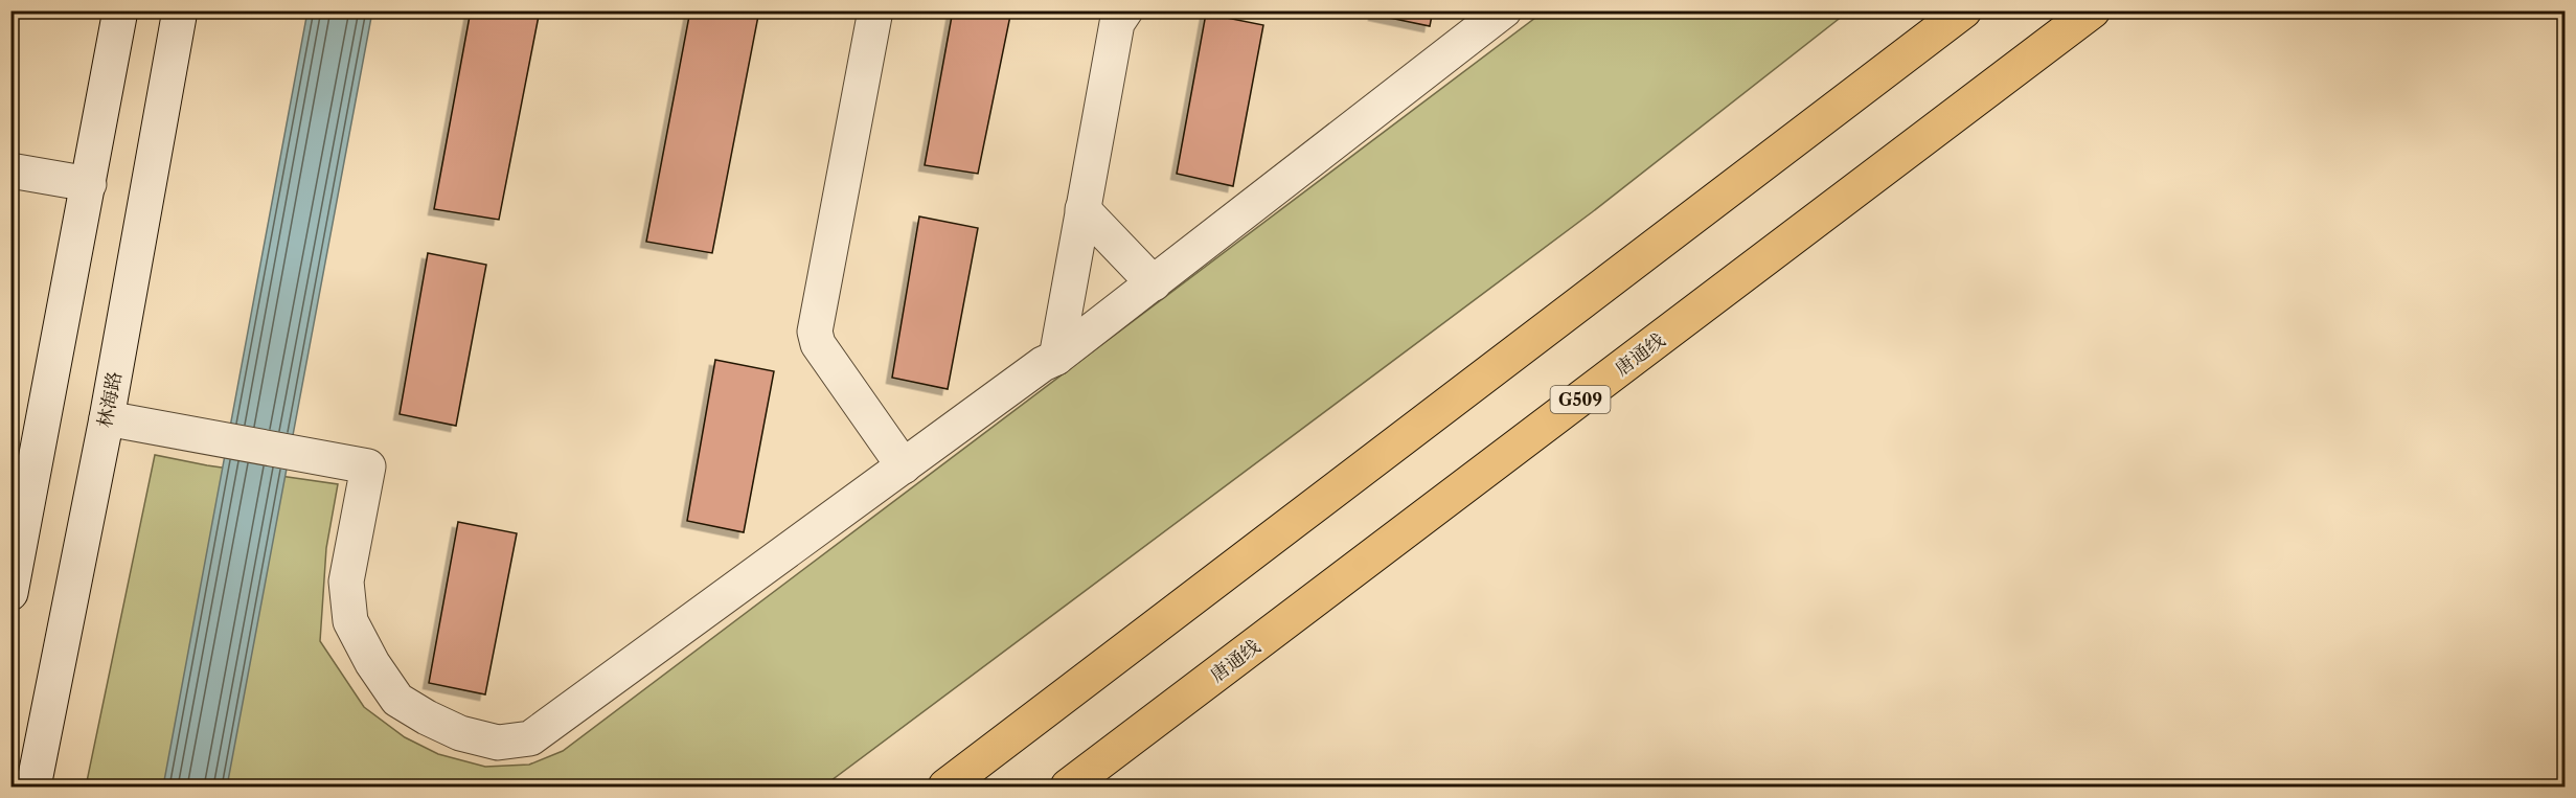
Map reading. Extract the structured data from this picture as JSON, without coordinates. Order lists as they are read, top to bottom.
{
  "streets": {
    "highway": ["唐通线", "G509"],
    "street": ["林海路"]
  }
}
